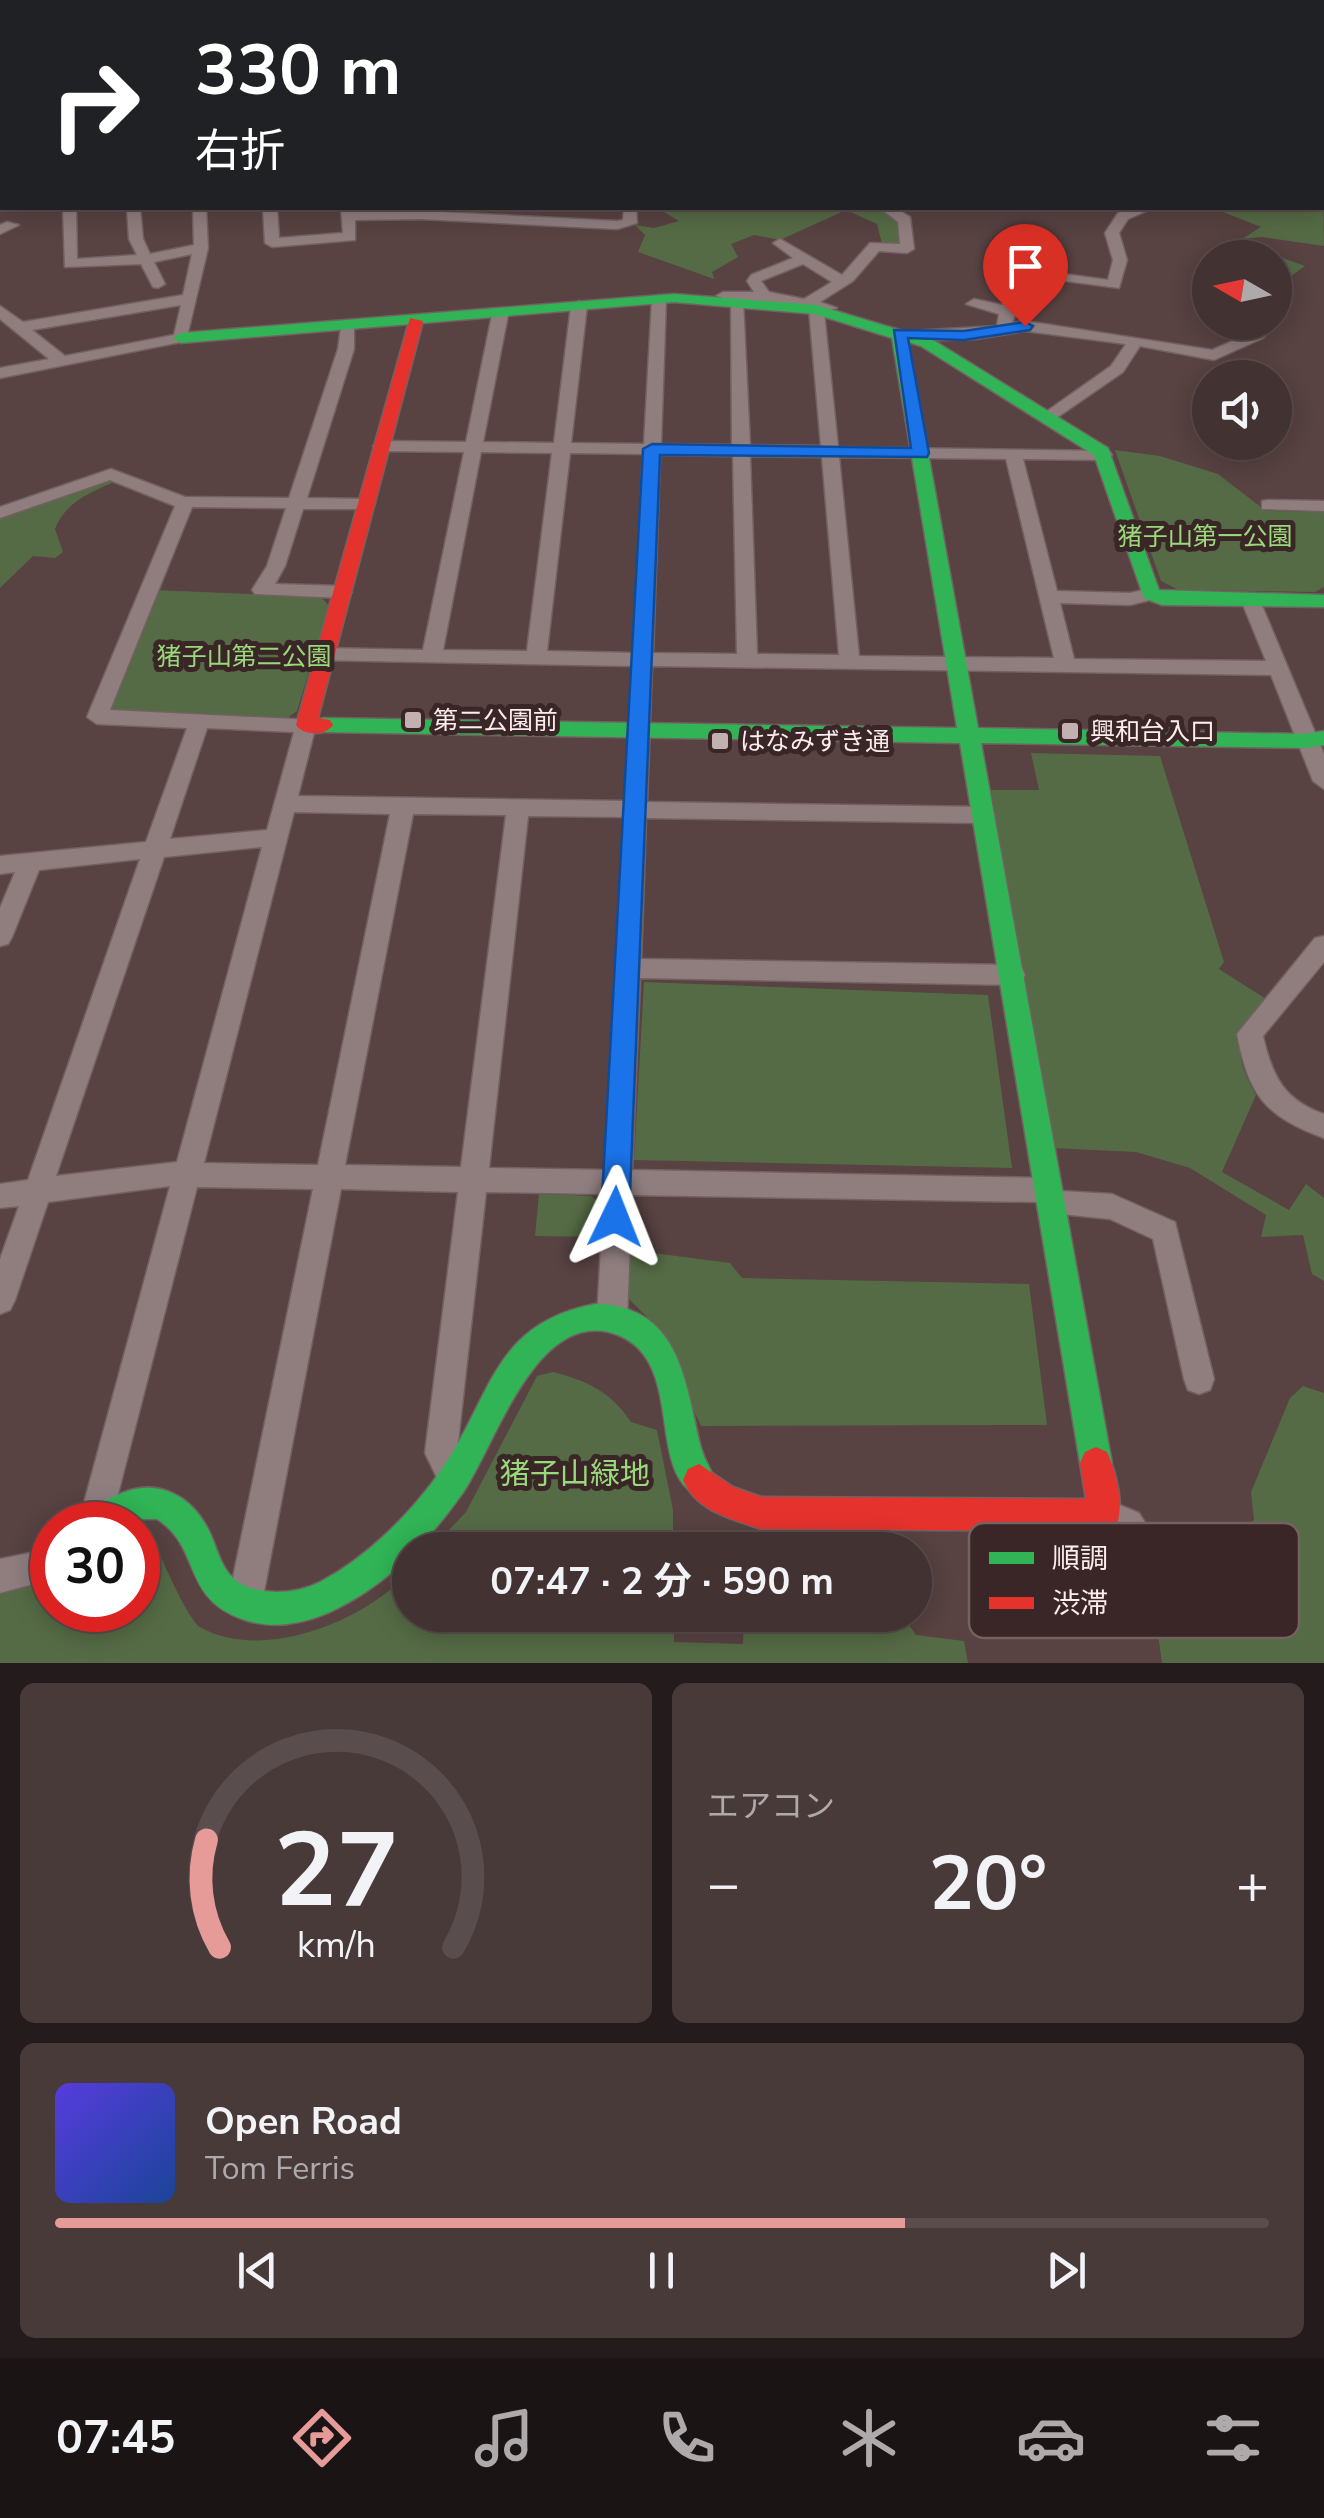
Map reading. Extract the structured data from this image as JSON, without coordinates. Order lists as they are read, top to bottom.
{
  "parks": ["猪子山第一公園", "猪子山第二公園", "猪子山緑地"],
  "places": {
    "transit": ["第二公園前", "興和台入口", "はなみずき通"]
  },
  "legend": ["順調", "渋滞"],
  "north": "left",
  "page": {
    "turn": ["330 m", "右折"],
    "limit": "30",
    "trip": "07:47 · 2 分 · 590 m",
    "tile": "エアコン",
    "heat": ["−", "20°", "+"],
    "song": ["Open Road", "Tom Ferris"],
    "tabs": "07:45",
    "gauge": ["27", "km/h"]
  }
}
